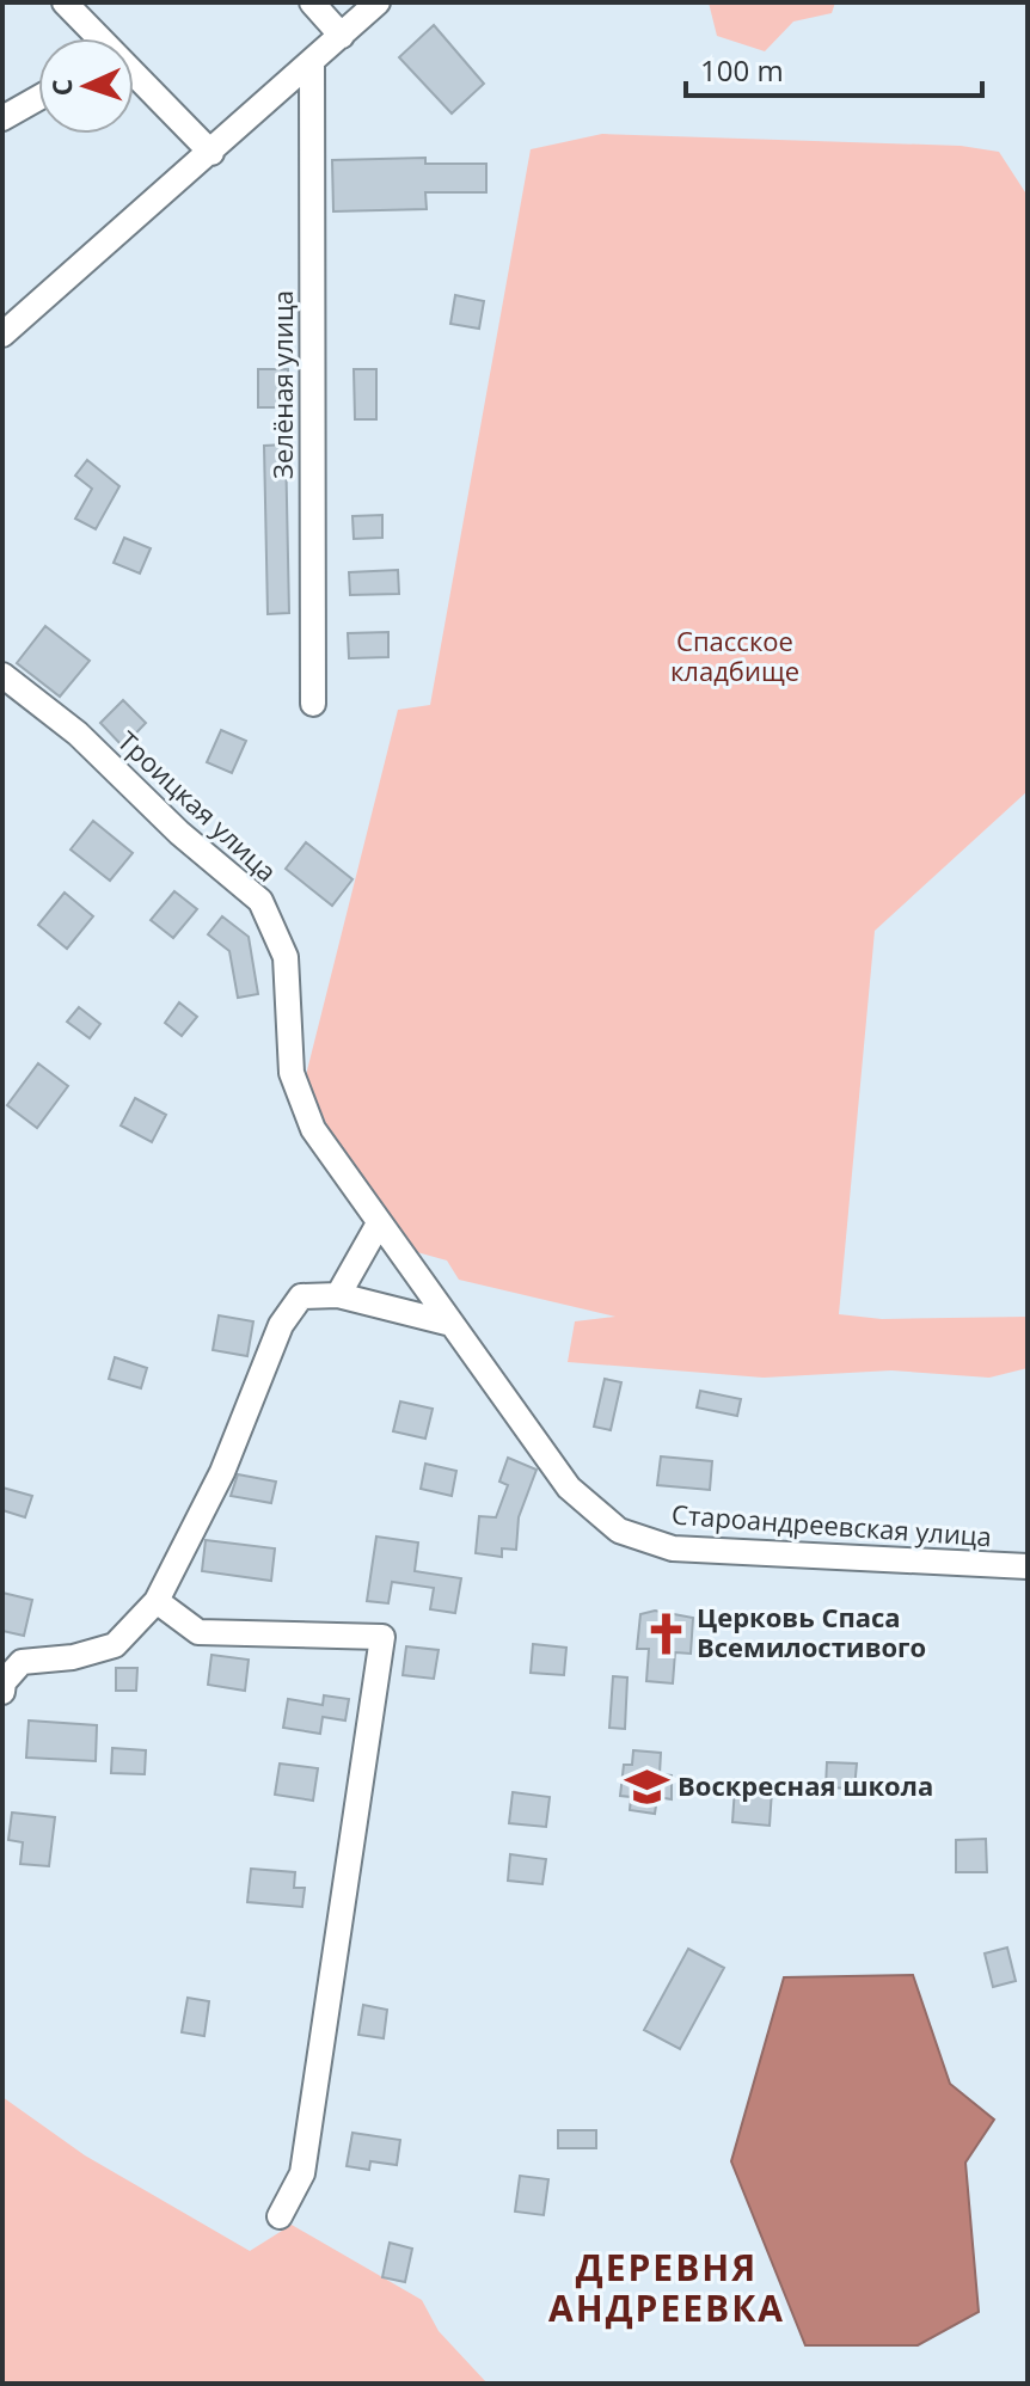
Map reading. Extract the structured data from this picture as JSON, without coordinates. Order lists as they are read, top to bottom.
{
  "streets": {
    "street": ["Зелёная улица", "Троицкая улица", "Староандреевская улица"]
  },
  "crossings": [
    ["Троицкая улица", "Староандреевская улица"]
  ],
  "districts": ["ДЕРЕВНЯ АНДРЕЕВКА"],
  "parks": ["Спасское кладбище"],
  "places": {
    "church": ["Церковь Спаса Всемилостивого"],
    "school or university": ["Воскресная школа"]
  },
  "scale_bar": "100 m",
  "north": "left"
}
